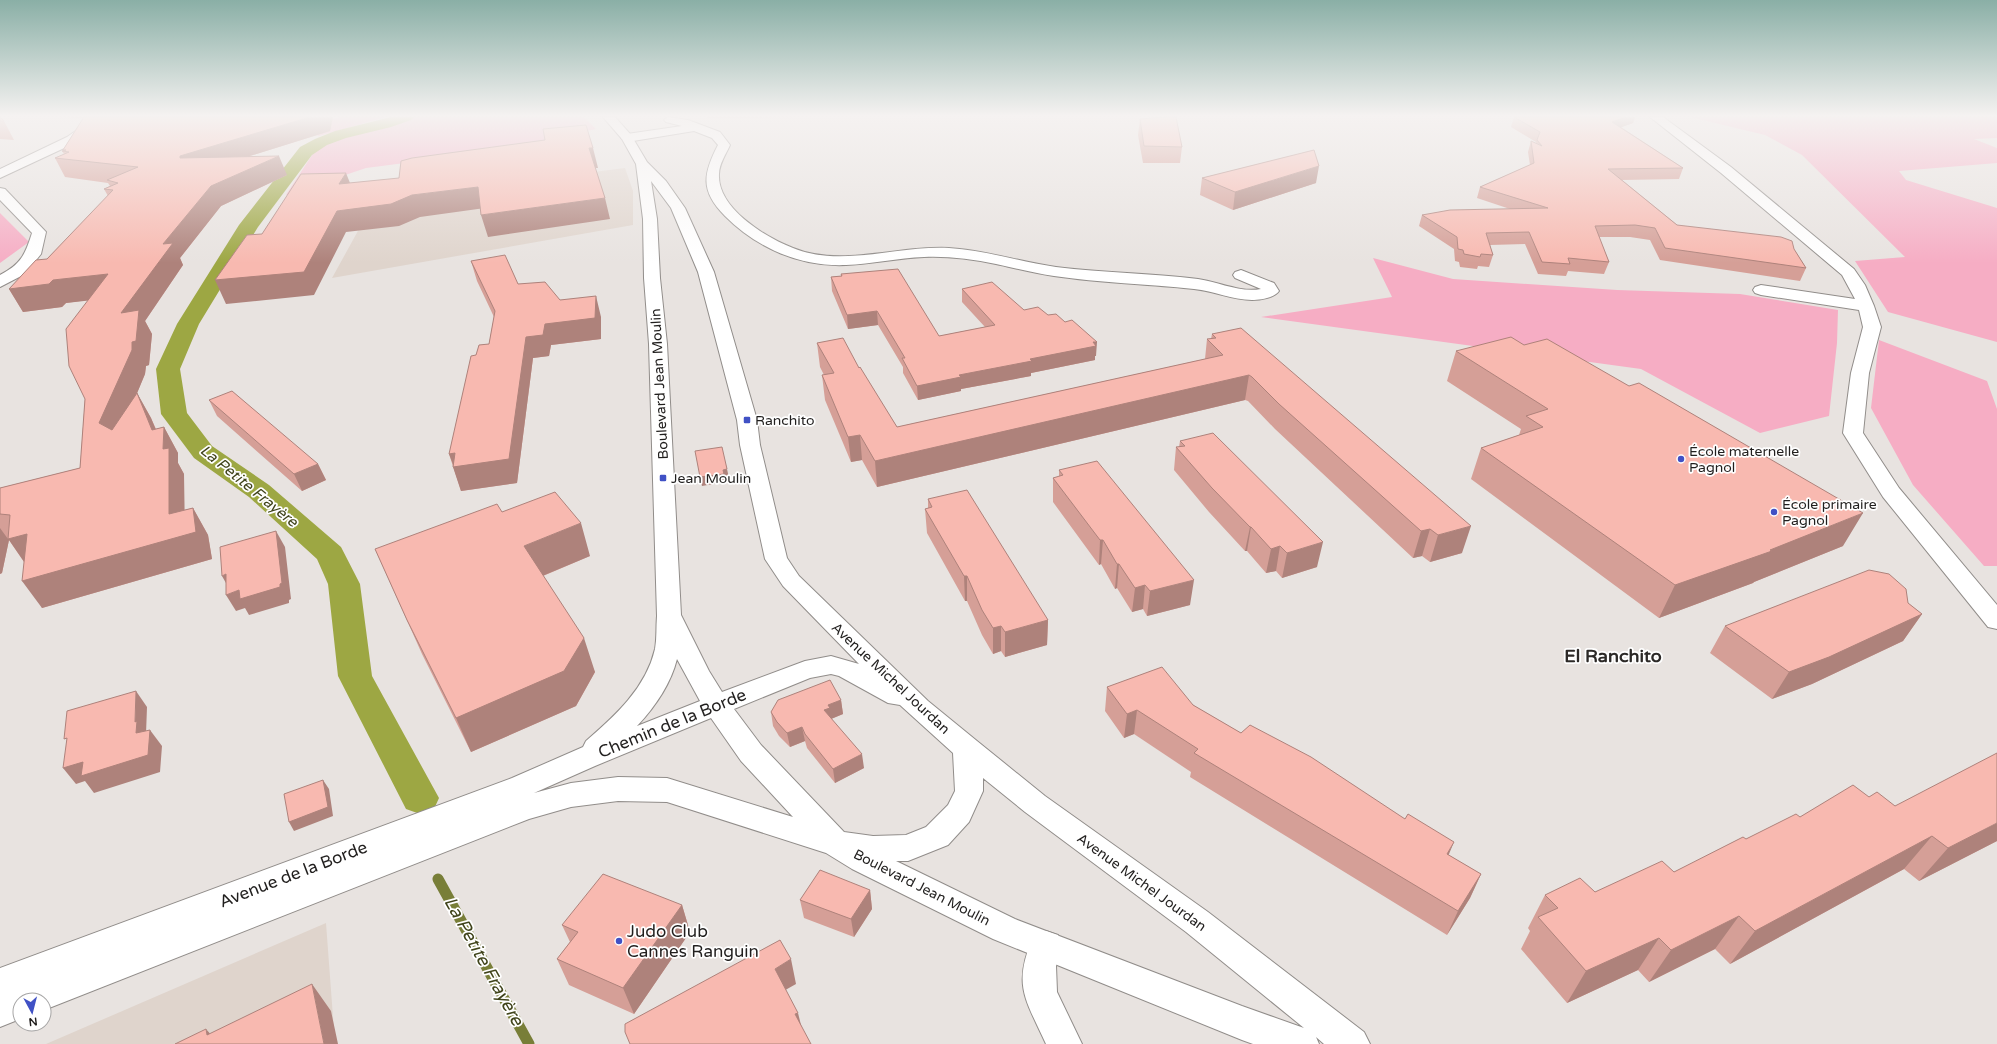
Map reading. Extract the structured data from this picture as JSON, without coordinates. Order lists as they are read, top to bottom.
{
  "streets": {
    "main road": [
      "Boulevard Jean Moulin",
      "Avenue Michel Jourdan",
      "Chemin de la Borde",
      "Avenue de la Borde"
    ]
  },
  "crossings": [
    ["Boulevard Jean Moulin", "Chemin de la Borde"],
    ["Avenue Michel Jourdan", "Chemin de la Borde"],
    ["Chemin de la Borde", "Avenue de la Borde"]
  ],
  "districts": ["El Ranchito"],
  "water": ["La Petite Frayère"],
  "places": {
    "transit": ["Ranchito", "Jean Moulin"],
    "other": ["École maternelle Pagnol", "École primaire Pagnol", "Judo Club Cannes Ranguin"]
  },
  "north": "bottom"
}
